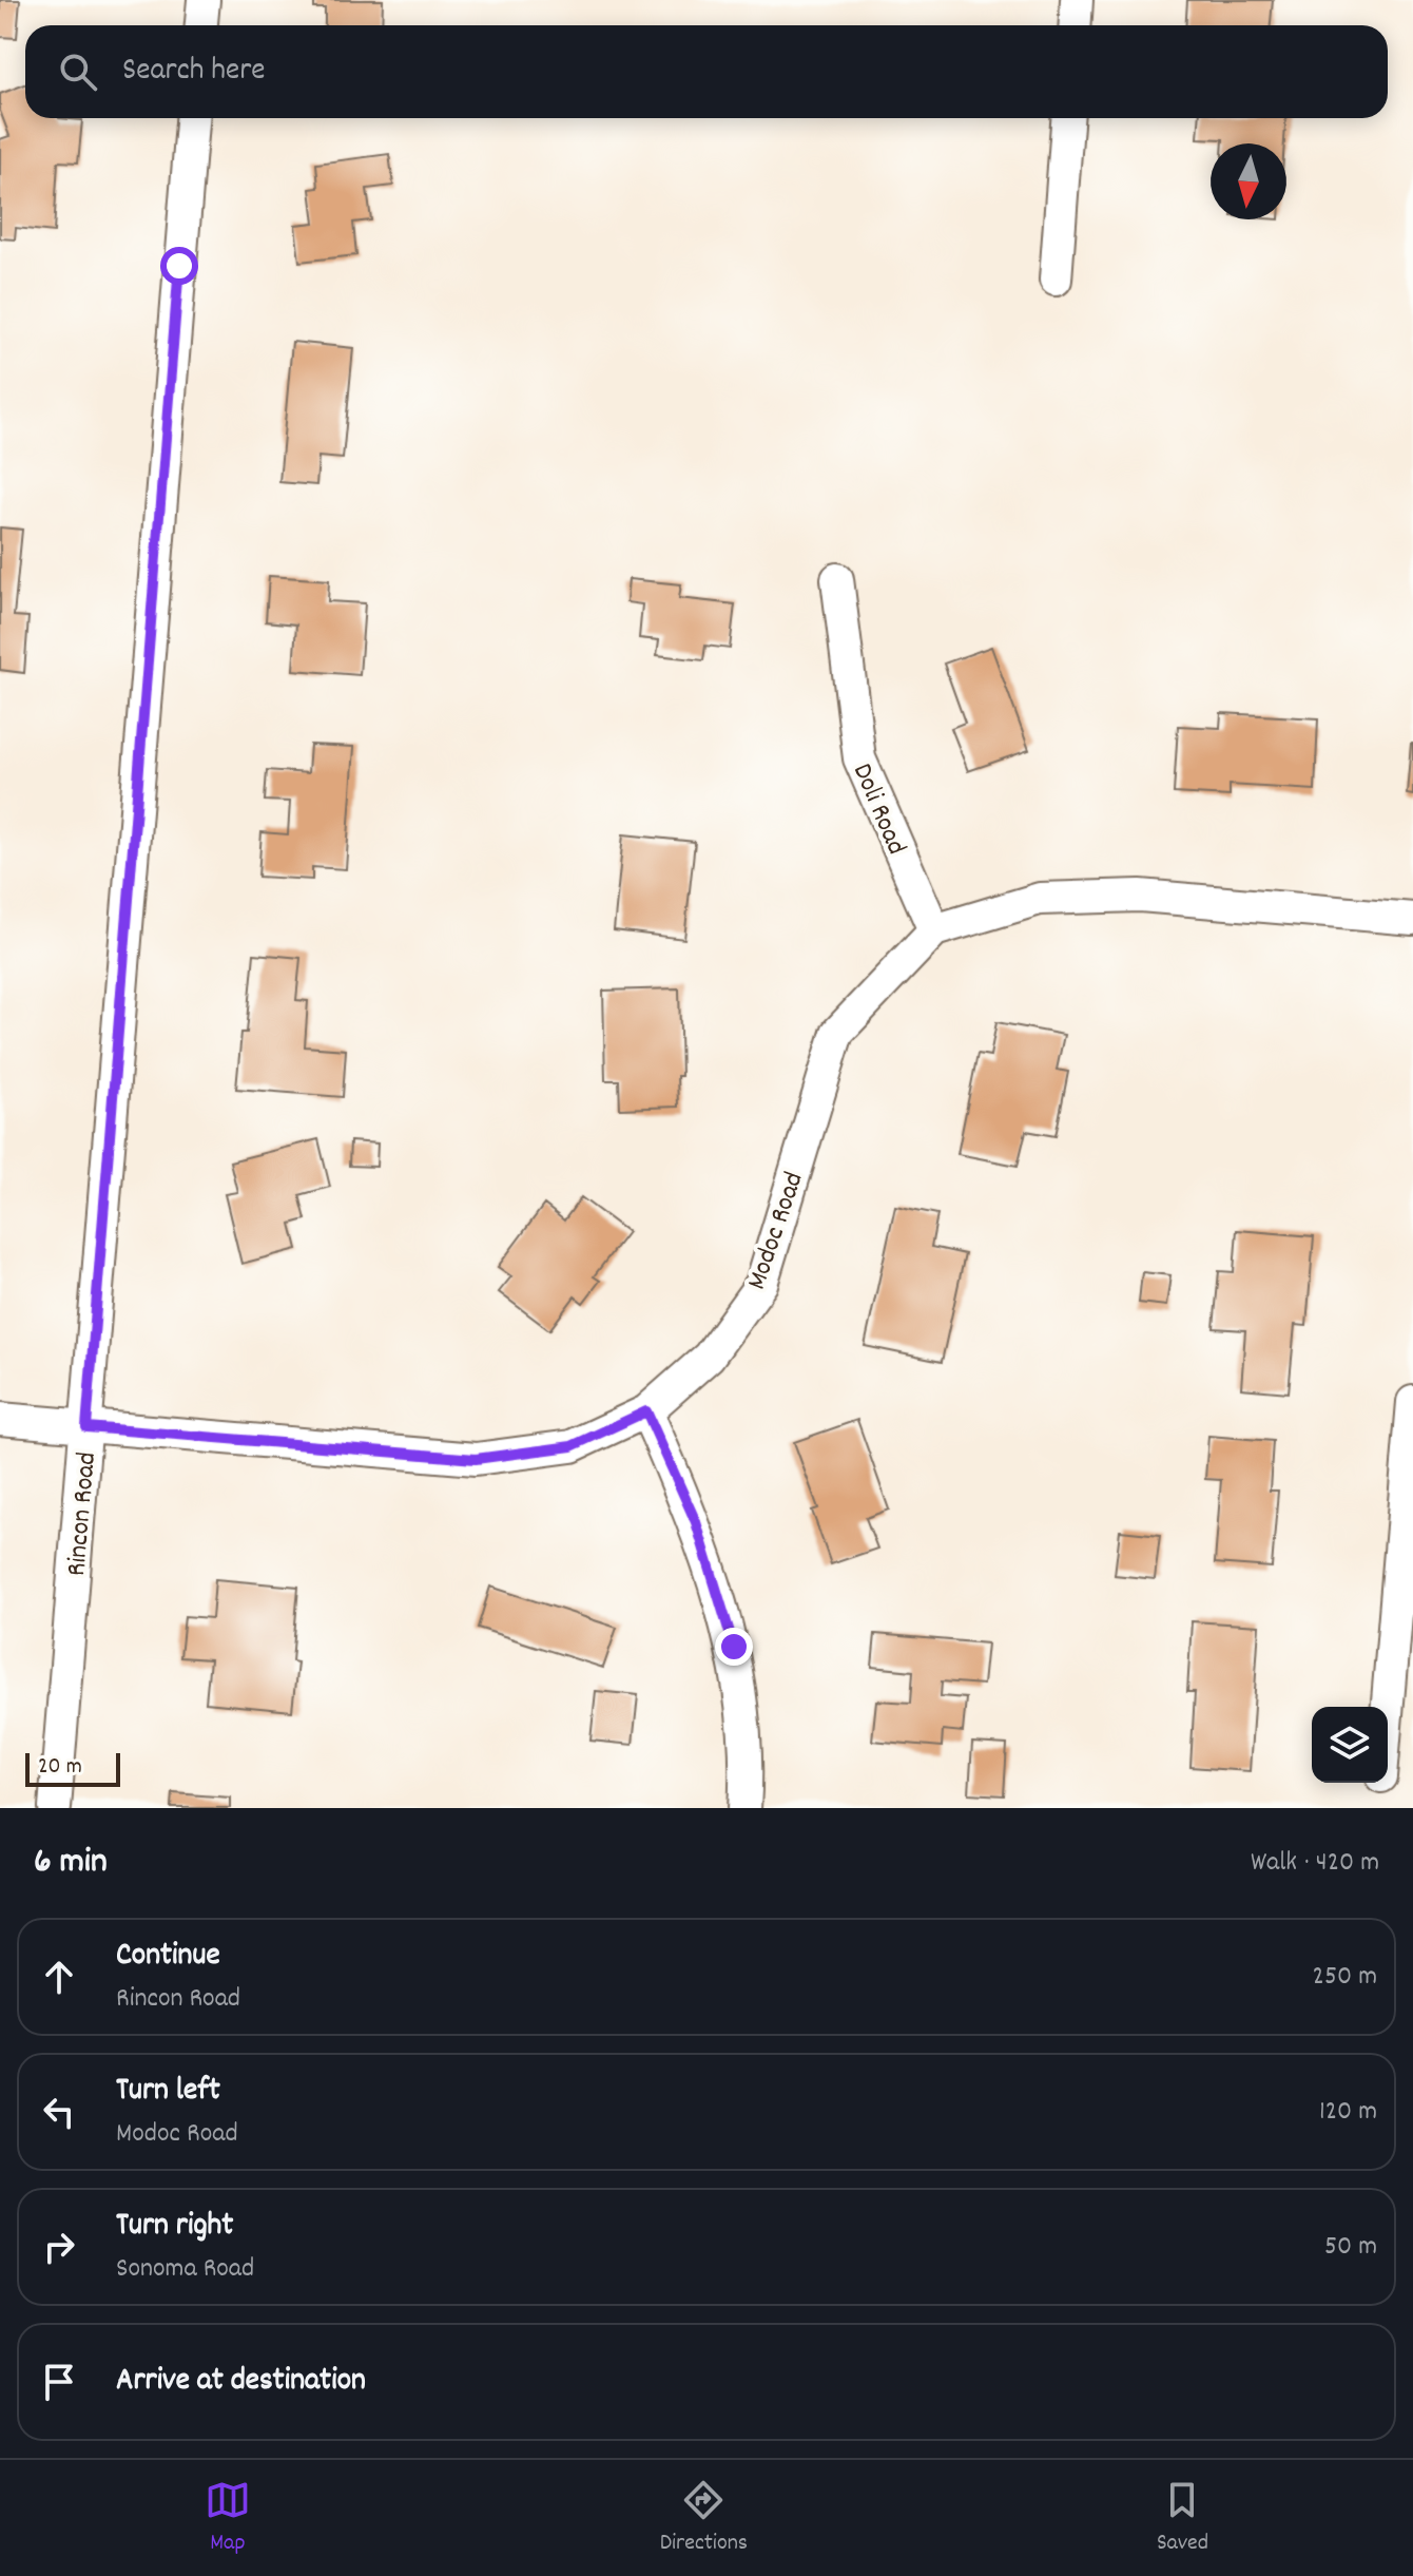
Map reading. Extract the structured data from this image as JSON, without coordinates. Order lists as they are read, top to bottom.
{
  "streets": {
    "street": ["Doli Road", "Modoc Road", "Rincon Road"]
  },
  "crossings": [
    ["Doli Road", "Modoc Road"],
    ["Modoc Road", "Rincon Road"]
  ],
  "scale_bar": "20 m",
  "north": "bottom",
  "page": {
    "search": "Search here",
    "scale": "20 m",
    "heading": ["6 min", "Walk · 420 m"],
    "list": [
      ["Continue", "Rincon Road", "250 m"],
      ["Turn left", "Modoc Road", "120 m"],
      ["Turn right", "Sonoma Road", "50 m"],
      "Arrive at destination"
    ],
    "nav": ["Map", "Directions", "Saved"]
  }
}
